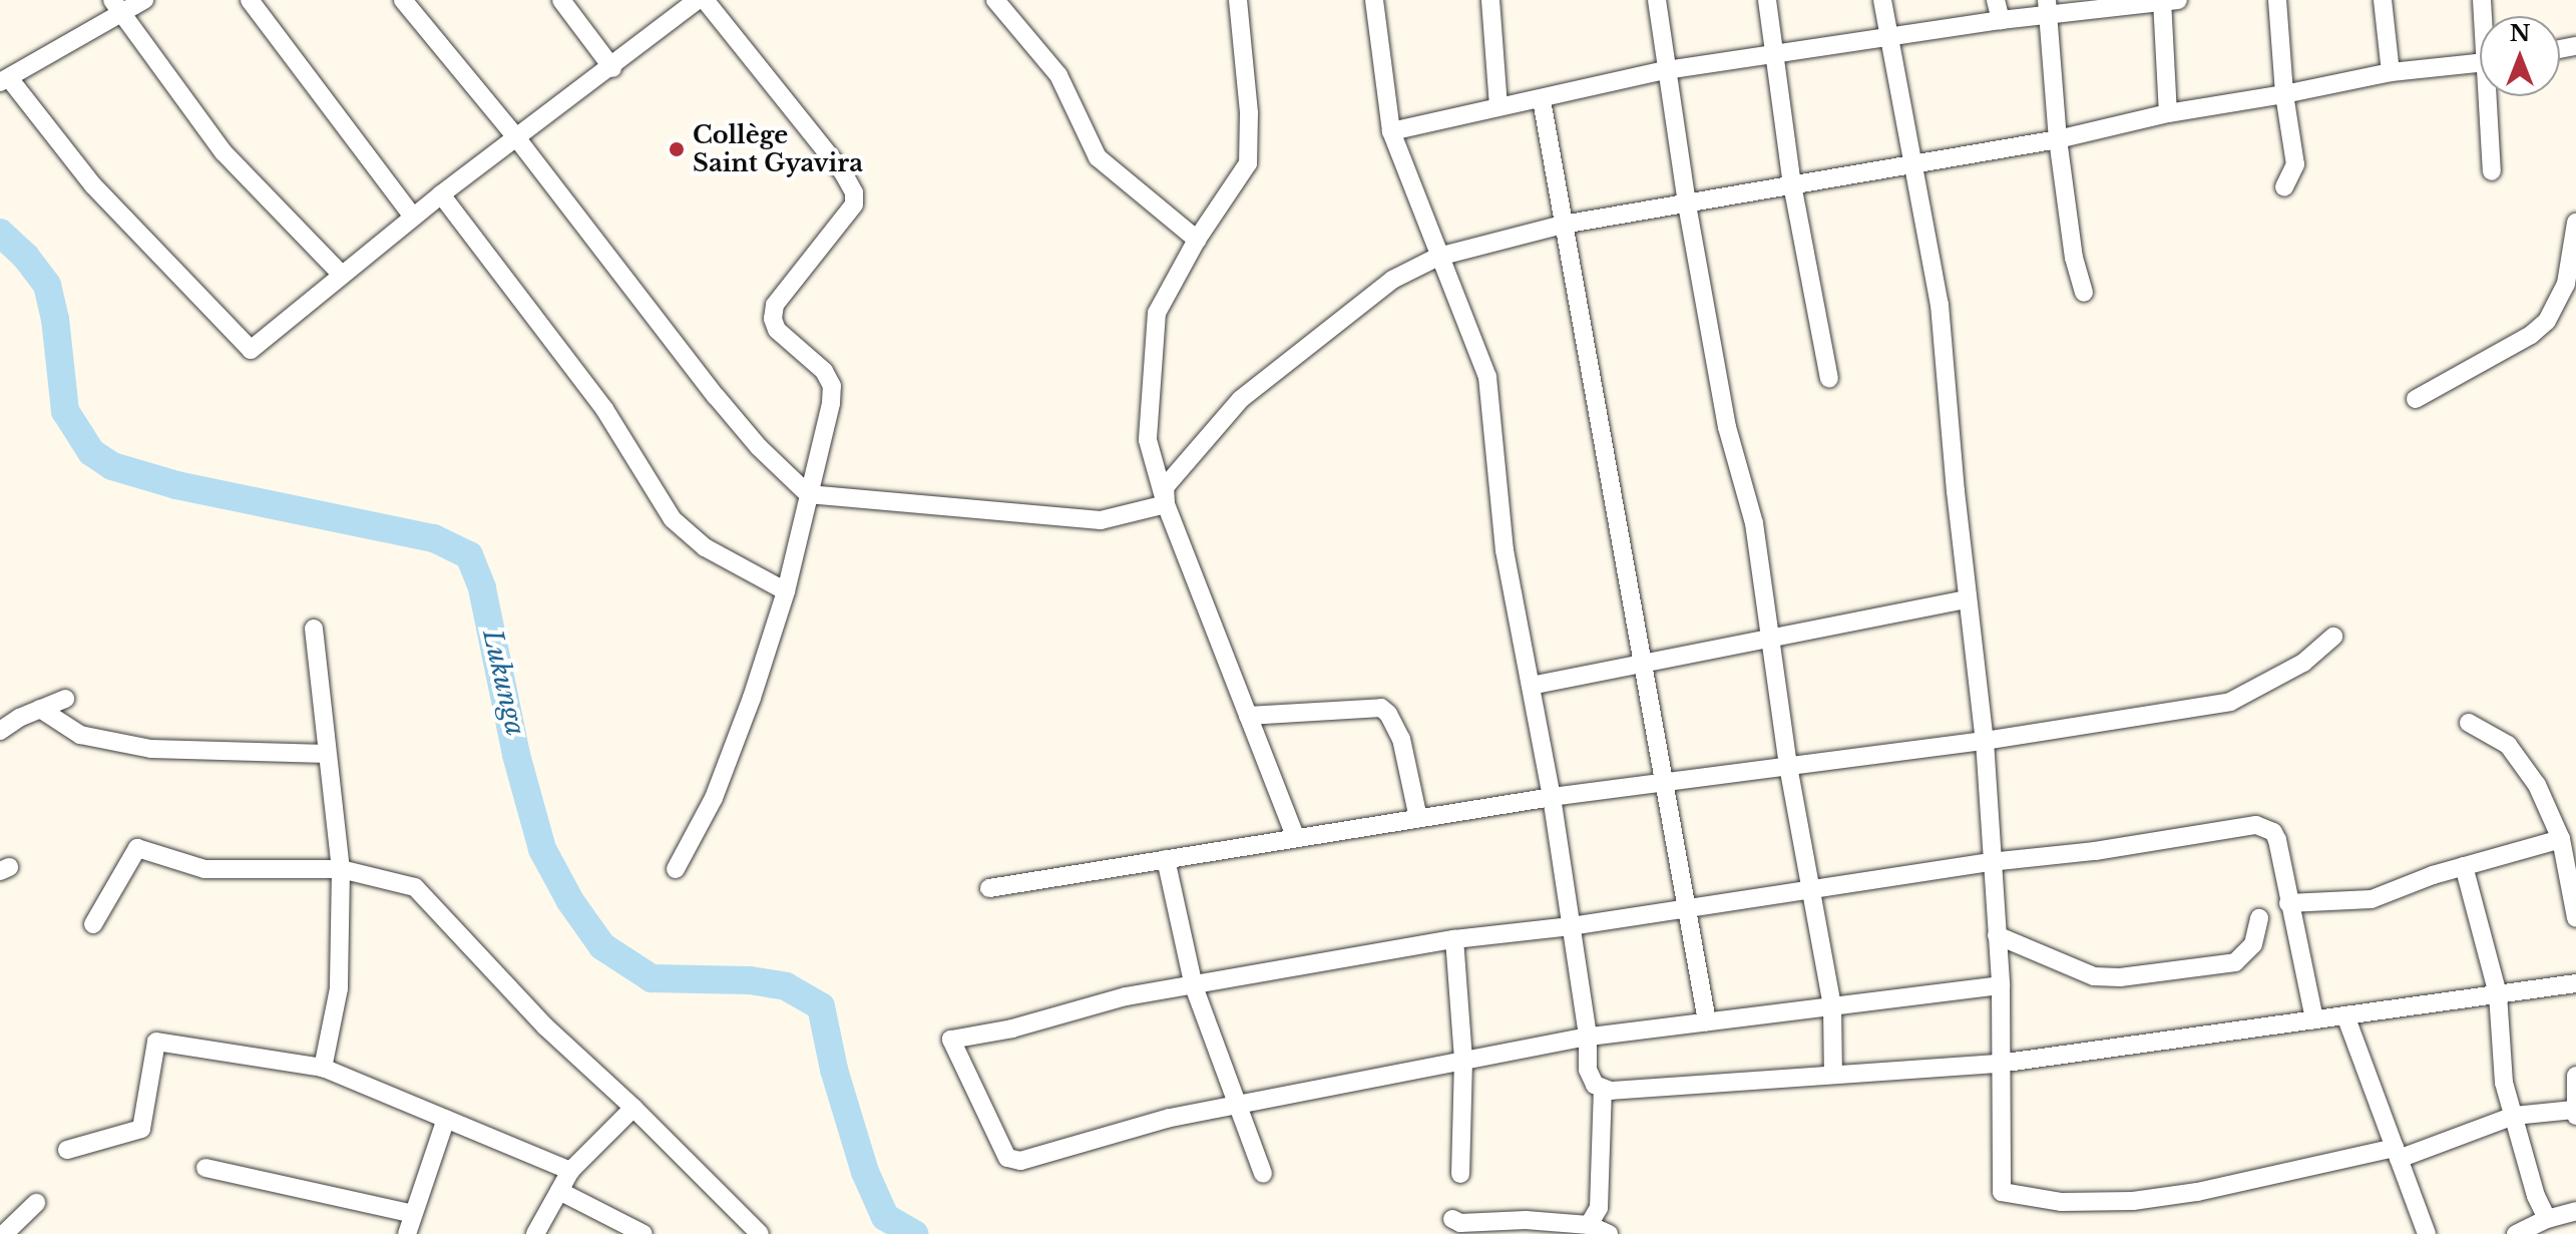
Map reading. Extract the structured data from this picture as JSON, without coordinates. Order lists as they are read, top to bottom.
{
  "water": ["Lukunga"],
  "places": ["Collège Saint Gyavira"],
  "north": "top"
}
